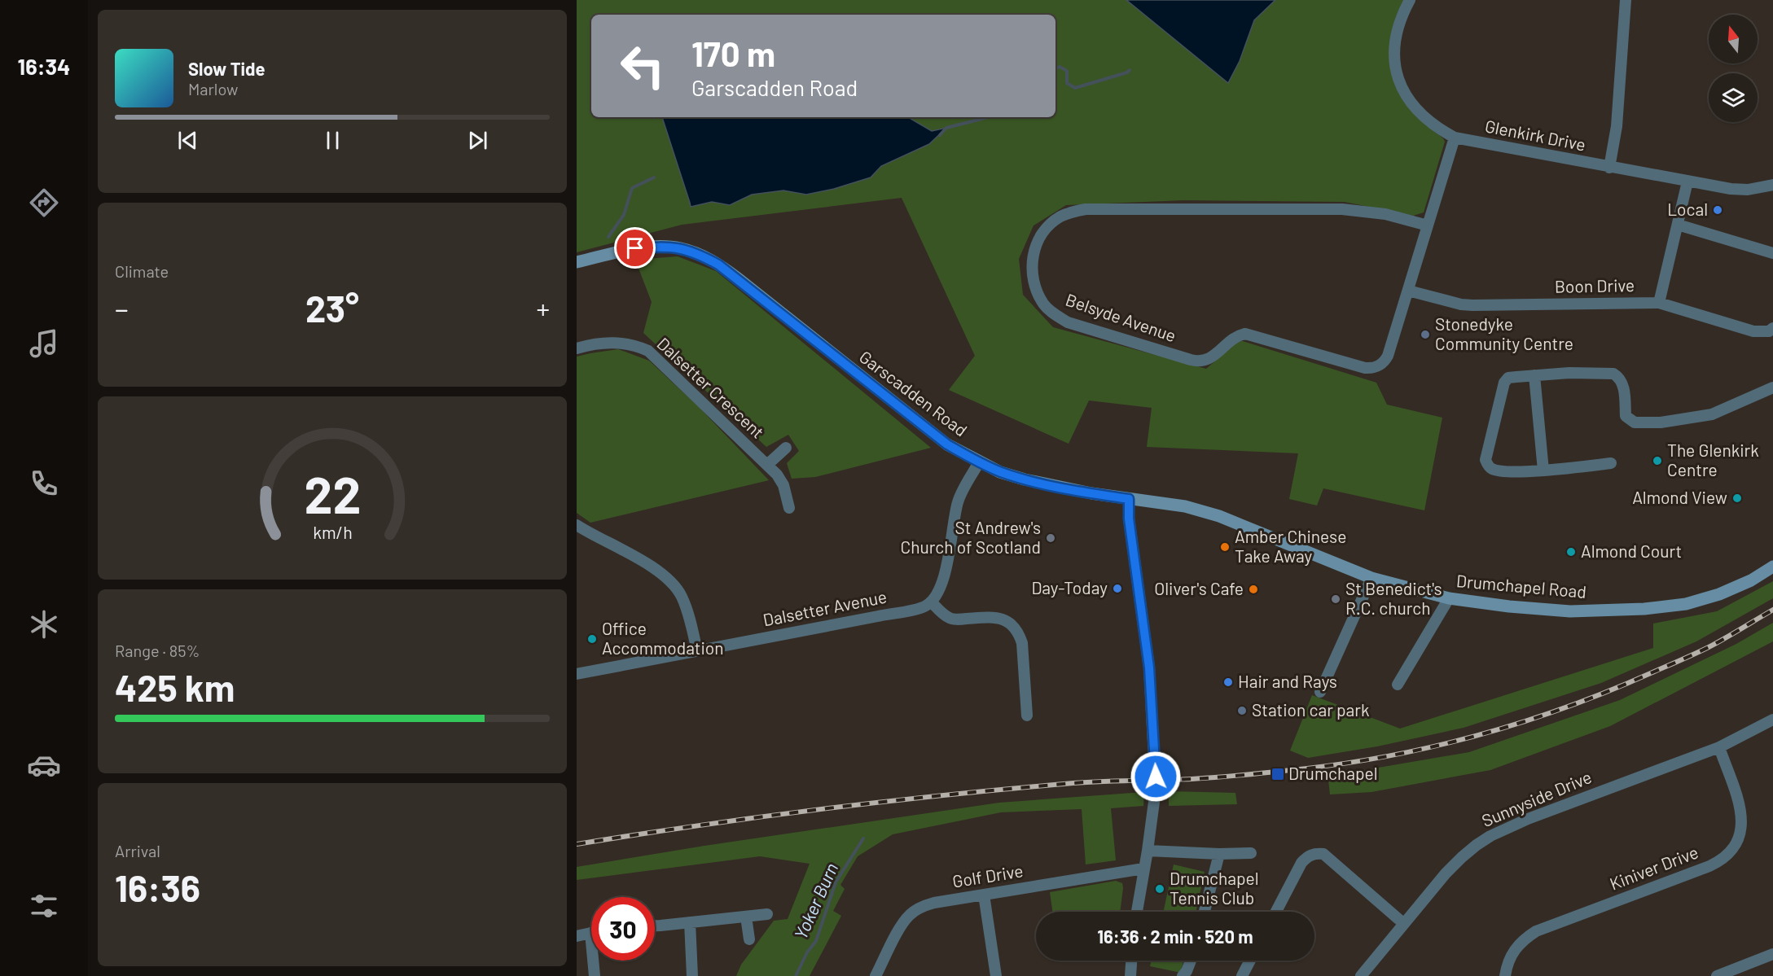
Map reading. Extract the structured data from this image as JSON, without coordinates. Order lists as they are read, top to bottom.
{
  "streets": {
    "street": [
      "Glenkirk Drive",
      "Boon Drive",
      "Belsyde Avenue",
      "Dalsetter Crescent",
      "Garscadden Road",
      "Drumchapel Road",
      "Dalsetter Avenue",
      "Sunnyside Drive",
      "Kiniver Drive",
      "Golf Drive"
    ]
  },
  "crossings": [
    ["Glenkirk Drive", "Boon Drive"],
    ["Glenkirk Drive", "Belsyde Avenue"],
    ["Boon Drive", "Belsyde Avenue"],
    ["Garscadden Road", "Drumchapel Road"],
    ["Sunnyside Drive", "Kiniver Drive"]
  ],
  "water": ["Yoker Burn"],
  "places": {
    "other": [
      "Local",
      "Stonedyke Community Centre",
      "The Glenkirk Centre",
      "Almond View",
      "St Andrew's Church of Scotland",
      "Amber Chinese Take Away",
      "Almond Court",
      "Day-Today",
      "Oliver's Cafe",
      "St Benedict's R.C. church",
      "Office Accommodation",
      "Hair and Rays",
      "Station car park",
      "Drumchapel Tennis Club"
    ],
    "transit": ["Drumchapel"]
  },
  "north": "top",
  "page": {
    "tabs": "16:34",
    "turn": ["170 m", "Garscadden Road"],
    "song": ["Slow Tide", "Marlow"],
    "tile": [
      "Climate",
      ["Range · 85%", "425 km"],
      ["Arrival", "16:36"]
    ],
    "heat": ["−", "23°", "+"],
    "limit": "30",
    "trip": "16:36 · 2 min · 520 m",
    "gauge": ["22", "km/h"]
  }
}
